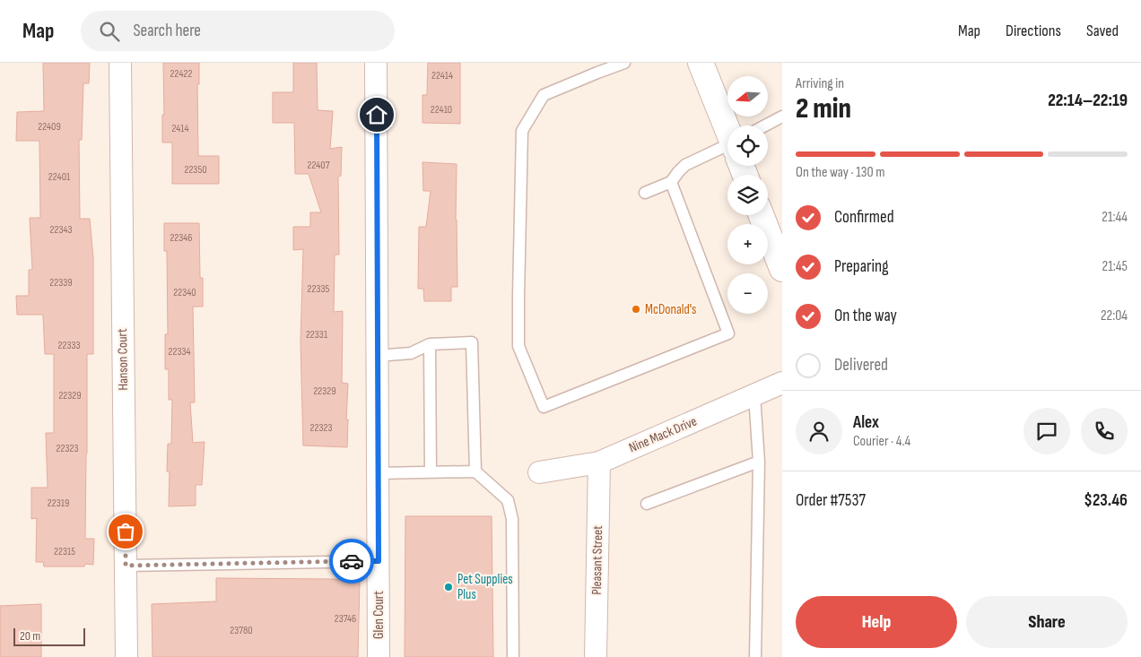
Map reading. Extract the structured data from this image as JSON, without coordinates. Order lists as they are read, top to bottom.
{
  "streets": {
    "street": [
      "Hanson Court",
      "Nine Mack Drive",
      "Pleasant Street",
      "Glen Court"
    ]
  },
  "crossings": [
    ["Nine Mack Drive", "Pleasant Street"]
  ],
  "places": ["McDonald's", "Pet Supplies Plus"],
  "house_numbers": [
    "22422",
    "22414",
    "22410",
    "22409",
    "2414",
    "22407",
    "22350",
    "22401",
    "22343",
    "22346",
    "22339",
    "22335",
    "22340",
    "22331",
    "22333",
    "22334",
    "22329",
    "22329",
    "22323",
    "22323",
    "22319",
    "22315",
    "23746",
    "23780"
  ],
  "scale_bar": "20 m",
  "north": "left",
  "page": {
    "header": "Map",
    "search": "Search here",
    "nav": ["Map", "Directions", "Saved"],
    "heading": ["2 min", "Arriving in", "22:14–22:19"],
    "panel": [
      "Alex",
      "Courier · 4.4",
      "Order #7537",
      "$23.46"
    ],
    "map_buttons": ["+", "−"],
    "bar": "On the way · 130 m",
    "list": [
      ["Confirmed", "21:44"],
      ["Preparing", "21:45"],
      ["On the way", "22:04"],
      "Delivered"
    ],
    "buttons": ["Help", "Share"],
    "scale": "20 m"
  }
}
